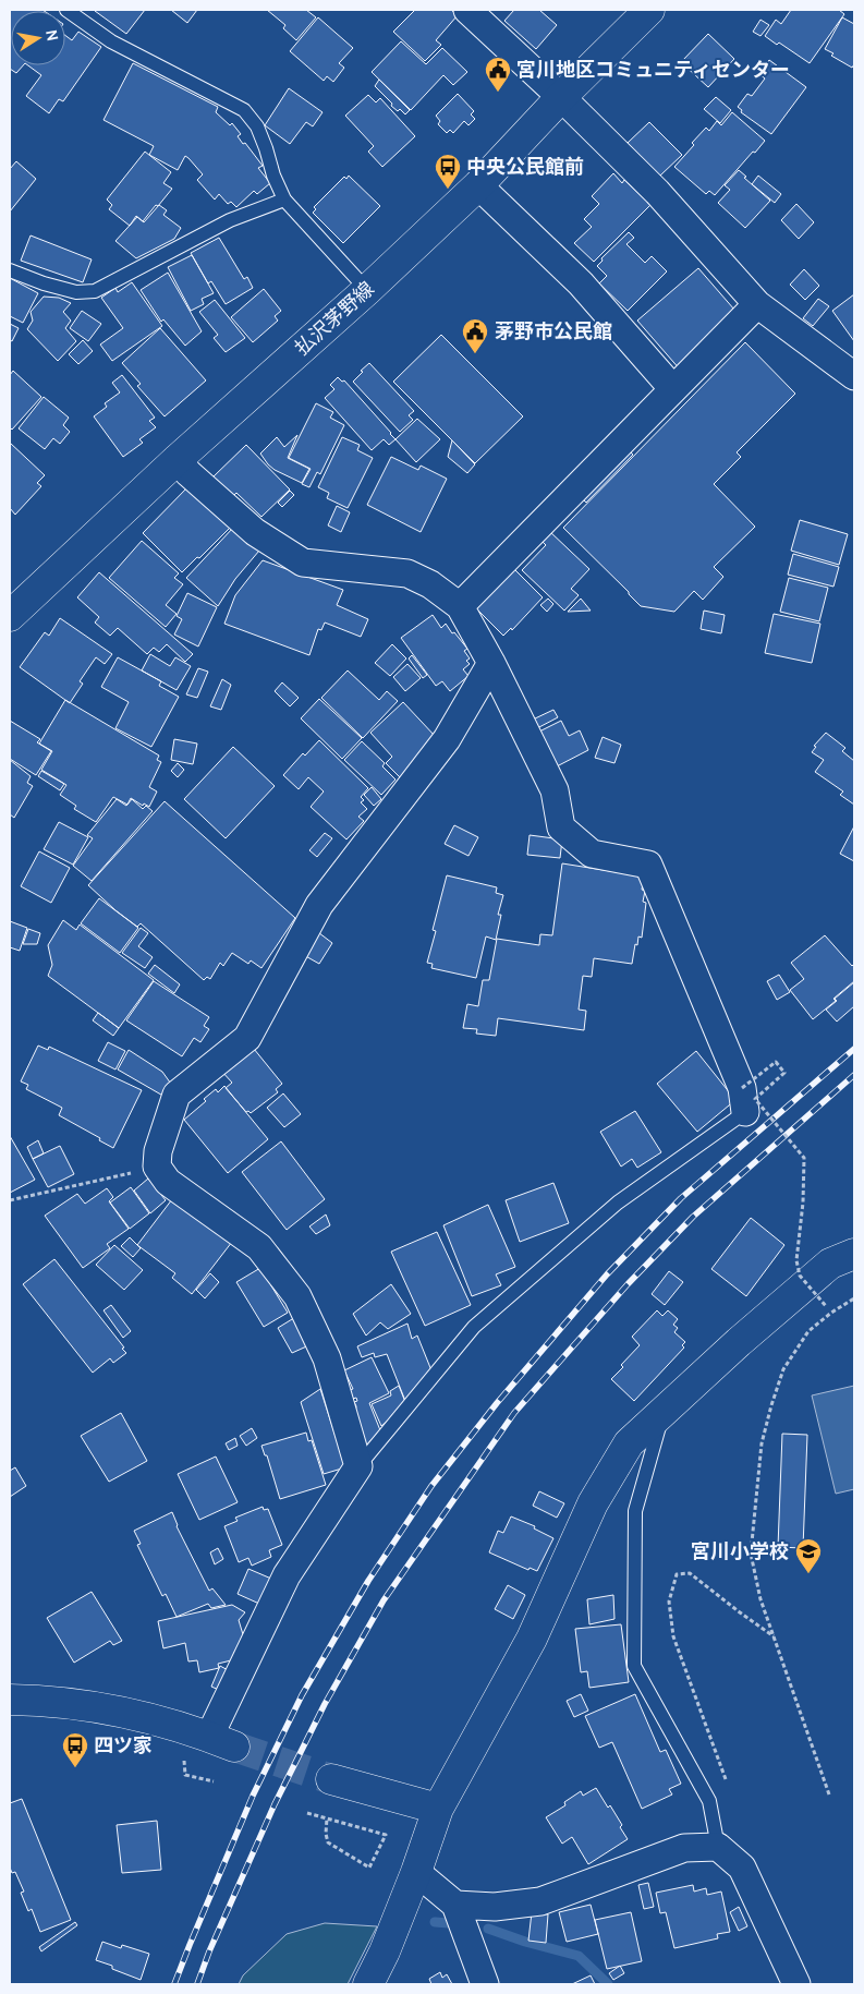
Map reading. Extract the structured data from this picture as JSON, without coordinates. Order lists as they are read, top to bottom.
{
  "streets": {
    "street": ["払沢茅野線"]
  },
  "places": {
    "public building": ["宮川地区コミュニティセンター", "茅野市公民館"],
    "bus stop": ["中央公民館前", "四ツ家"],
    "school or university": ["宮川小学校"]
  },
  "north": "right"
}
